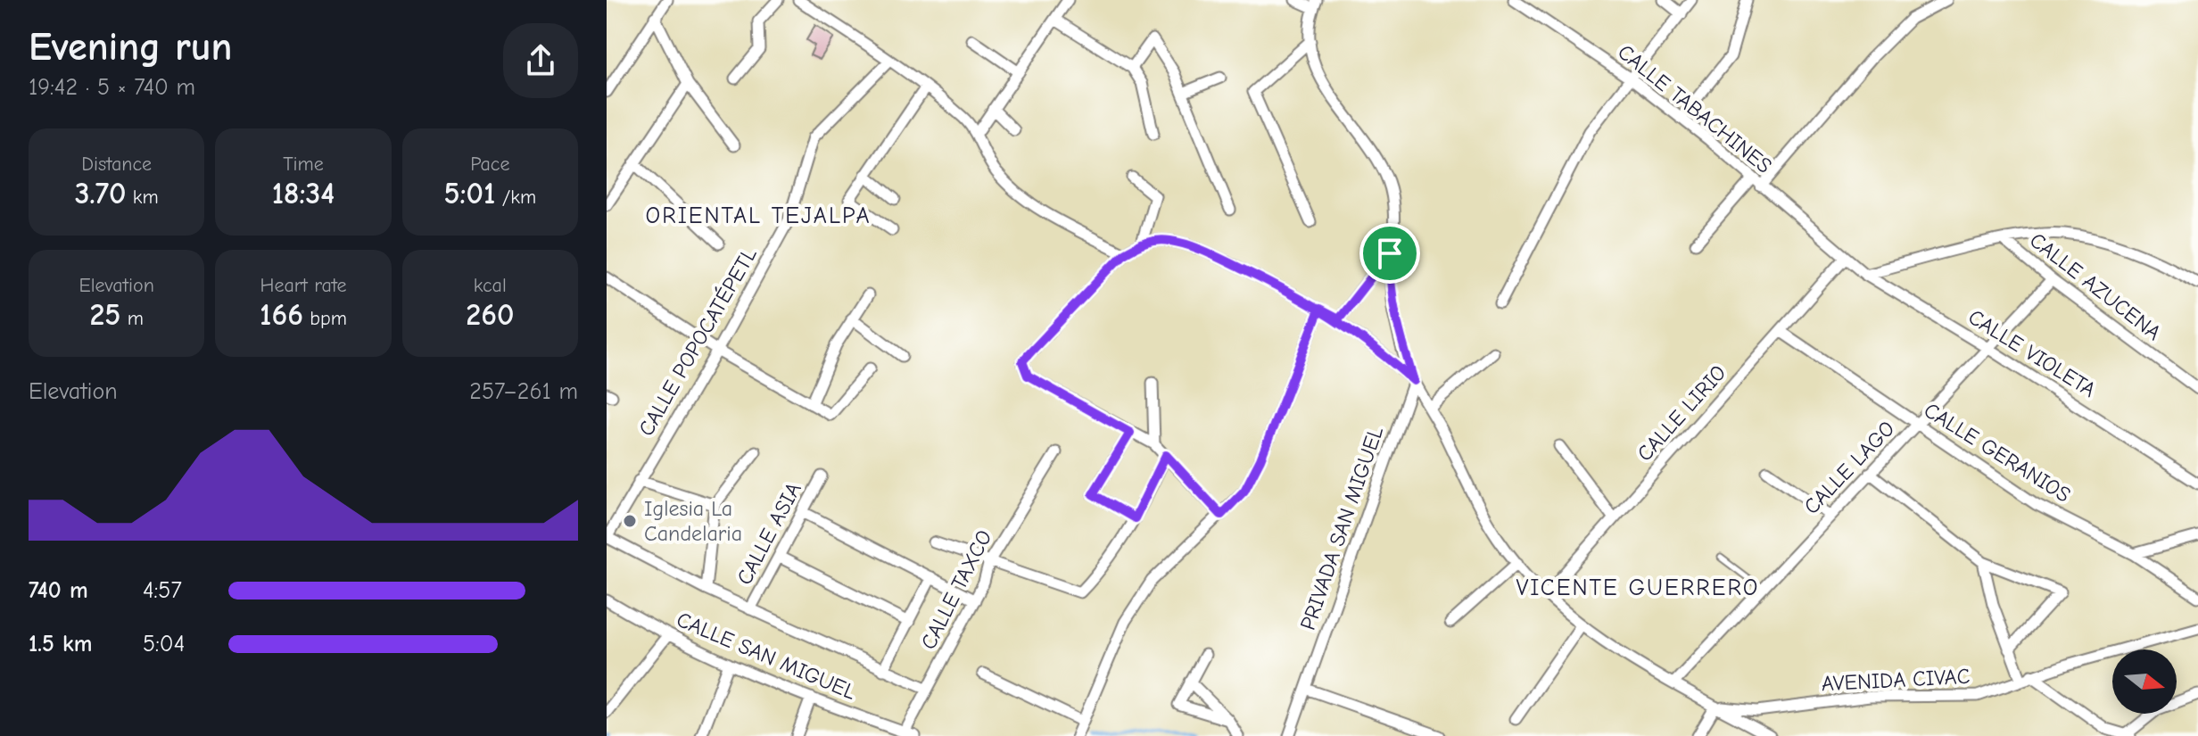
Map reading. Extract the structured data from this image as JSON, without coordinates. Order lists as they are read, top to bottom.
{
  "streets": {
    "street": [
      "CALLE TABACHINES",
      "CALLE AZUCENA",
      "CALLE POPOCATÉPETL",
      "CALLE VIOLETA",
      "CALLE LIRIO",
      "CALLE GERANIOS",
      "CALLE LAGO",
      "PRIVADA SAN MIGUEL",
      "CALLE ASIA",
      "CALLE TAXCO",
      "CALLE SAN MIGUEL",
      "AVENIDA CIVAC"
    ]
  },
  "crossings": [
    ["CALLE TABACHINES", "CALLE VIOLETA"],
    ["CALLE TABACHINES", "CALLE LIRIO"],
    ["CALLE AZUCENA", "CALLE LAGO"],
    ["CALLE VIOLETA", "CALLE LIRIO"],
    ["CALLE VIOLETA", "CALLE LAGO"],
    ["CALLE LIRIO", "CALLE GERANIOS"],
    ["CALLE GERANIOS", "CALLE LAGO"],
    ["CALLE TAXCO", "CALLE SAN MIGUEL"]
  ],
  "districts": ["ORIENTAL TEJALPA", "VICENTE GUERRERO"],
  "places": ["Iglesia La Candelaria"],
  "north": "right",
  "page": {
    "heading": ["Evening run", "19:42 · 5 × 740 m"],
    "stats": [
      ["Distance", "3.70 km"],
      ["Time", "18:34"],
      ["Pace", "5:01 /km"],
      ["Elevation", "25 m"],
      ["Heart rate", "166 bpm"],
      ["kcal", "260"]
    ],
    "chart": ["Elevation", "257–261 m"],
    "list": [
      {
        "name": "740 m",
        "note": "4:57"
      },
      {
        "name": "1.5 km",
        "note": "5:04"
      }
    ]
  }
}
